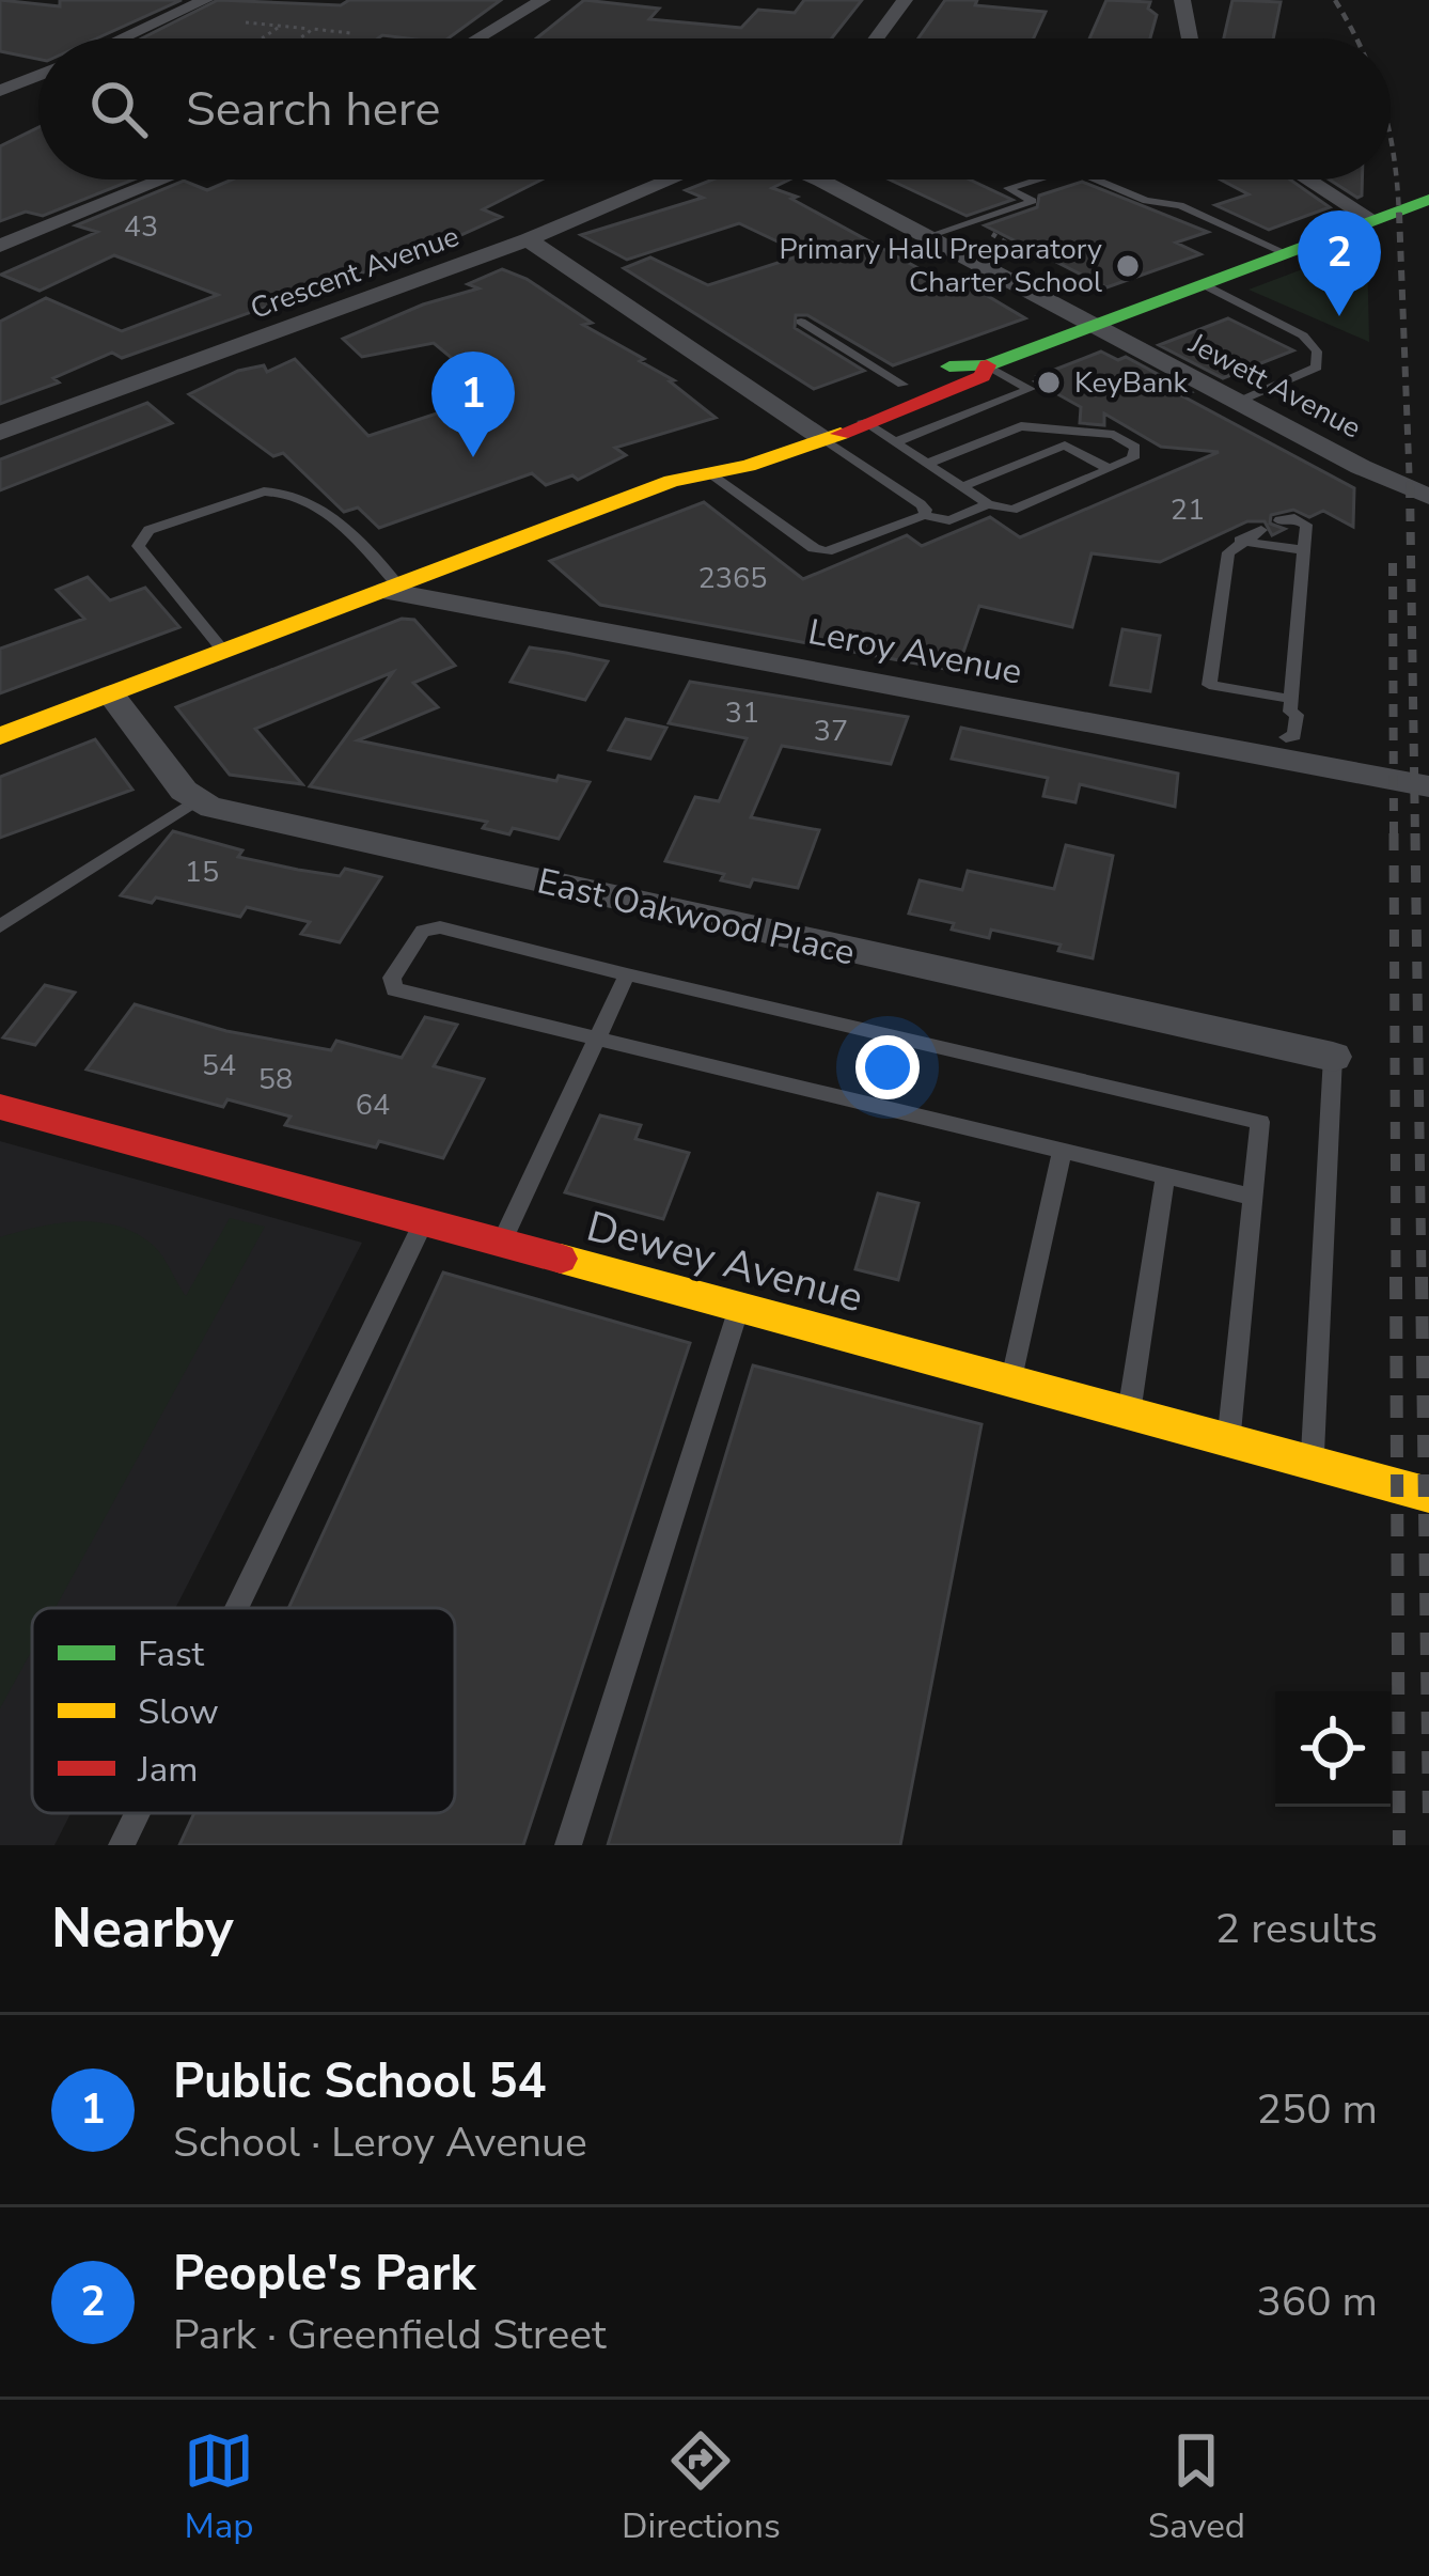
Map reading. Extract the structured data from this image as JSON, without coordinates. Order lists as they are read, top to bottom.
{
  "streets": {
    "main road": ["Dewey Avenue"],
    "street": [
      "Crescent Avenue",
      "Jewett Avenue",
      "Leroy Avenue",
      "East Oakwood Place"
    ]
  },
  "places": ["Primary Hall Preparatory Charter School", "KeyBank"],
  "house_numbers": [
    "43",
    "21",
    "2365",
    "31",
    "37",
    "15",
    "54",
    "58",
    "64"
  ],
  "legend": ["Fast", "Slow", "Jam"],
  "page": {
    "search": "Search here",
    "pins": ["2", "1"],
    "heading": ["Nearby", "2 results"],
    "list": [
      {
        "mark": "1",
        "name": "Public School 54",
        "note": "School · Leroy Avenue",
        "value": "250 m"
      },
      {
        "mark": "2",
        "name": "People's Park",
        "note": "Park · Greenfield Street",
        "value": "360 m"
      }
    ],
    "nav": ["Map", "Directions", "Saved"]
  }
}
